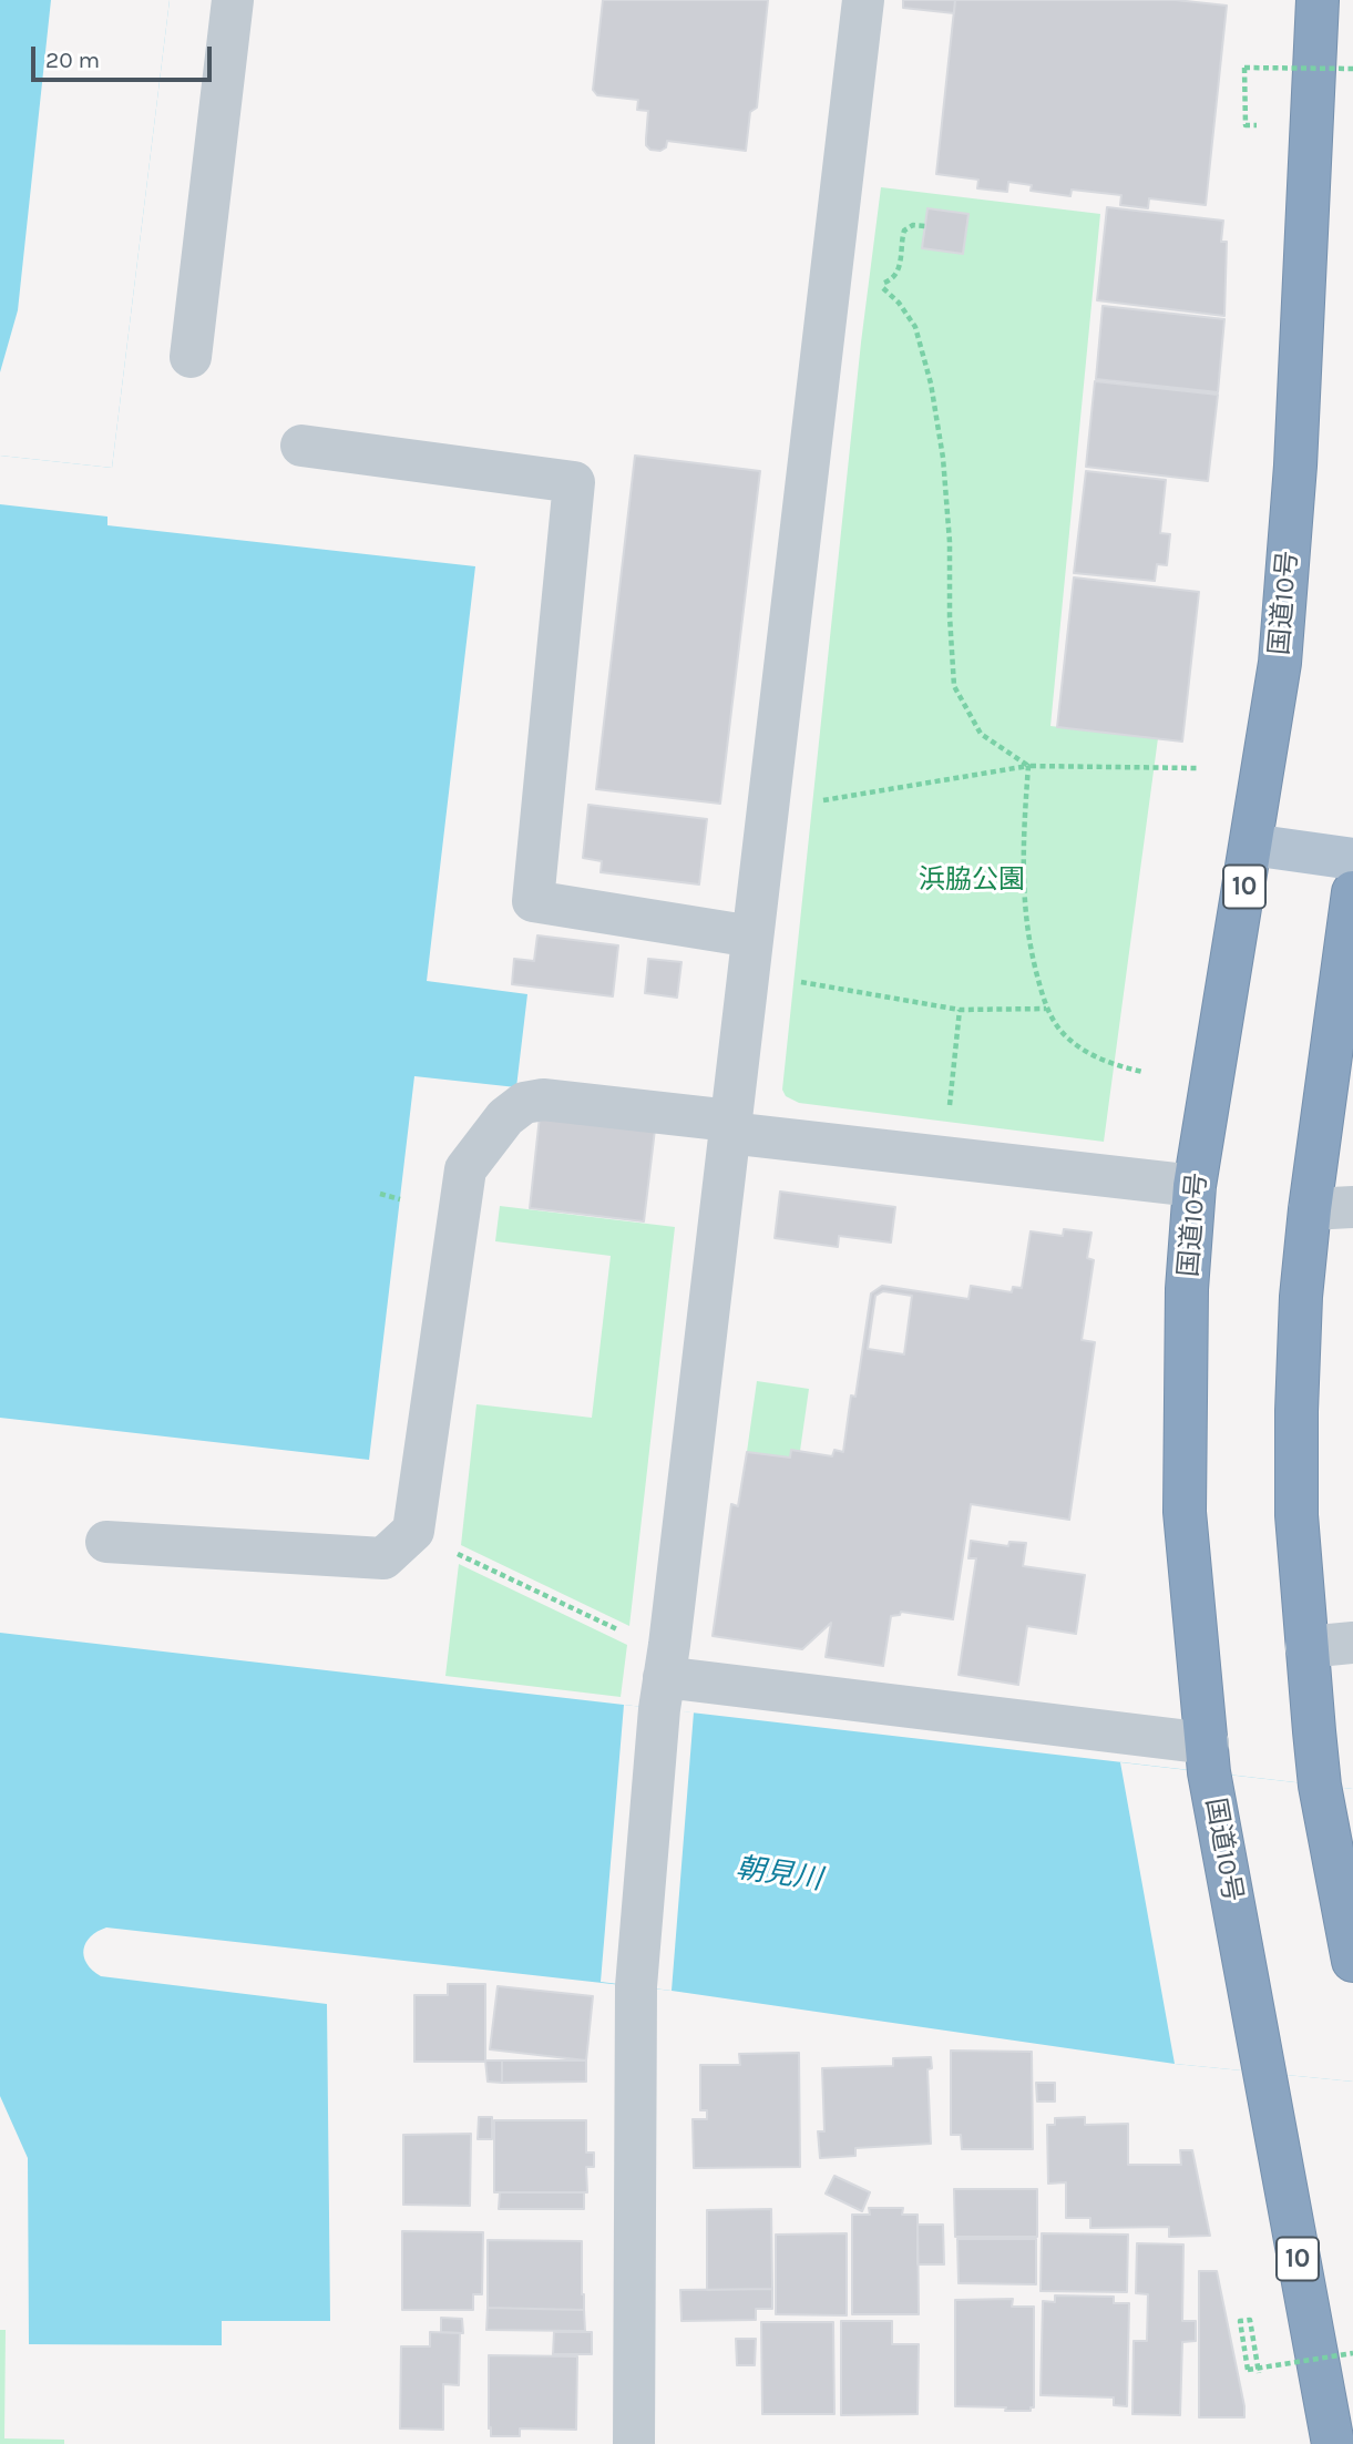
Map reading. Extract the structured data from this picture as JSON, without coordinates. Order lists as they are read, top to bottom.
{
  "streets": {
    "highway": ["国道10号", "10"]
  },
  "water": ["朝見川"],
  "parks": ["浜脇公園"],
  "scale_bar": "20 m"
}
